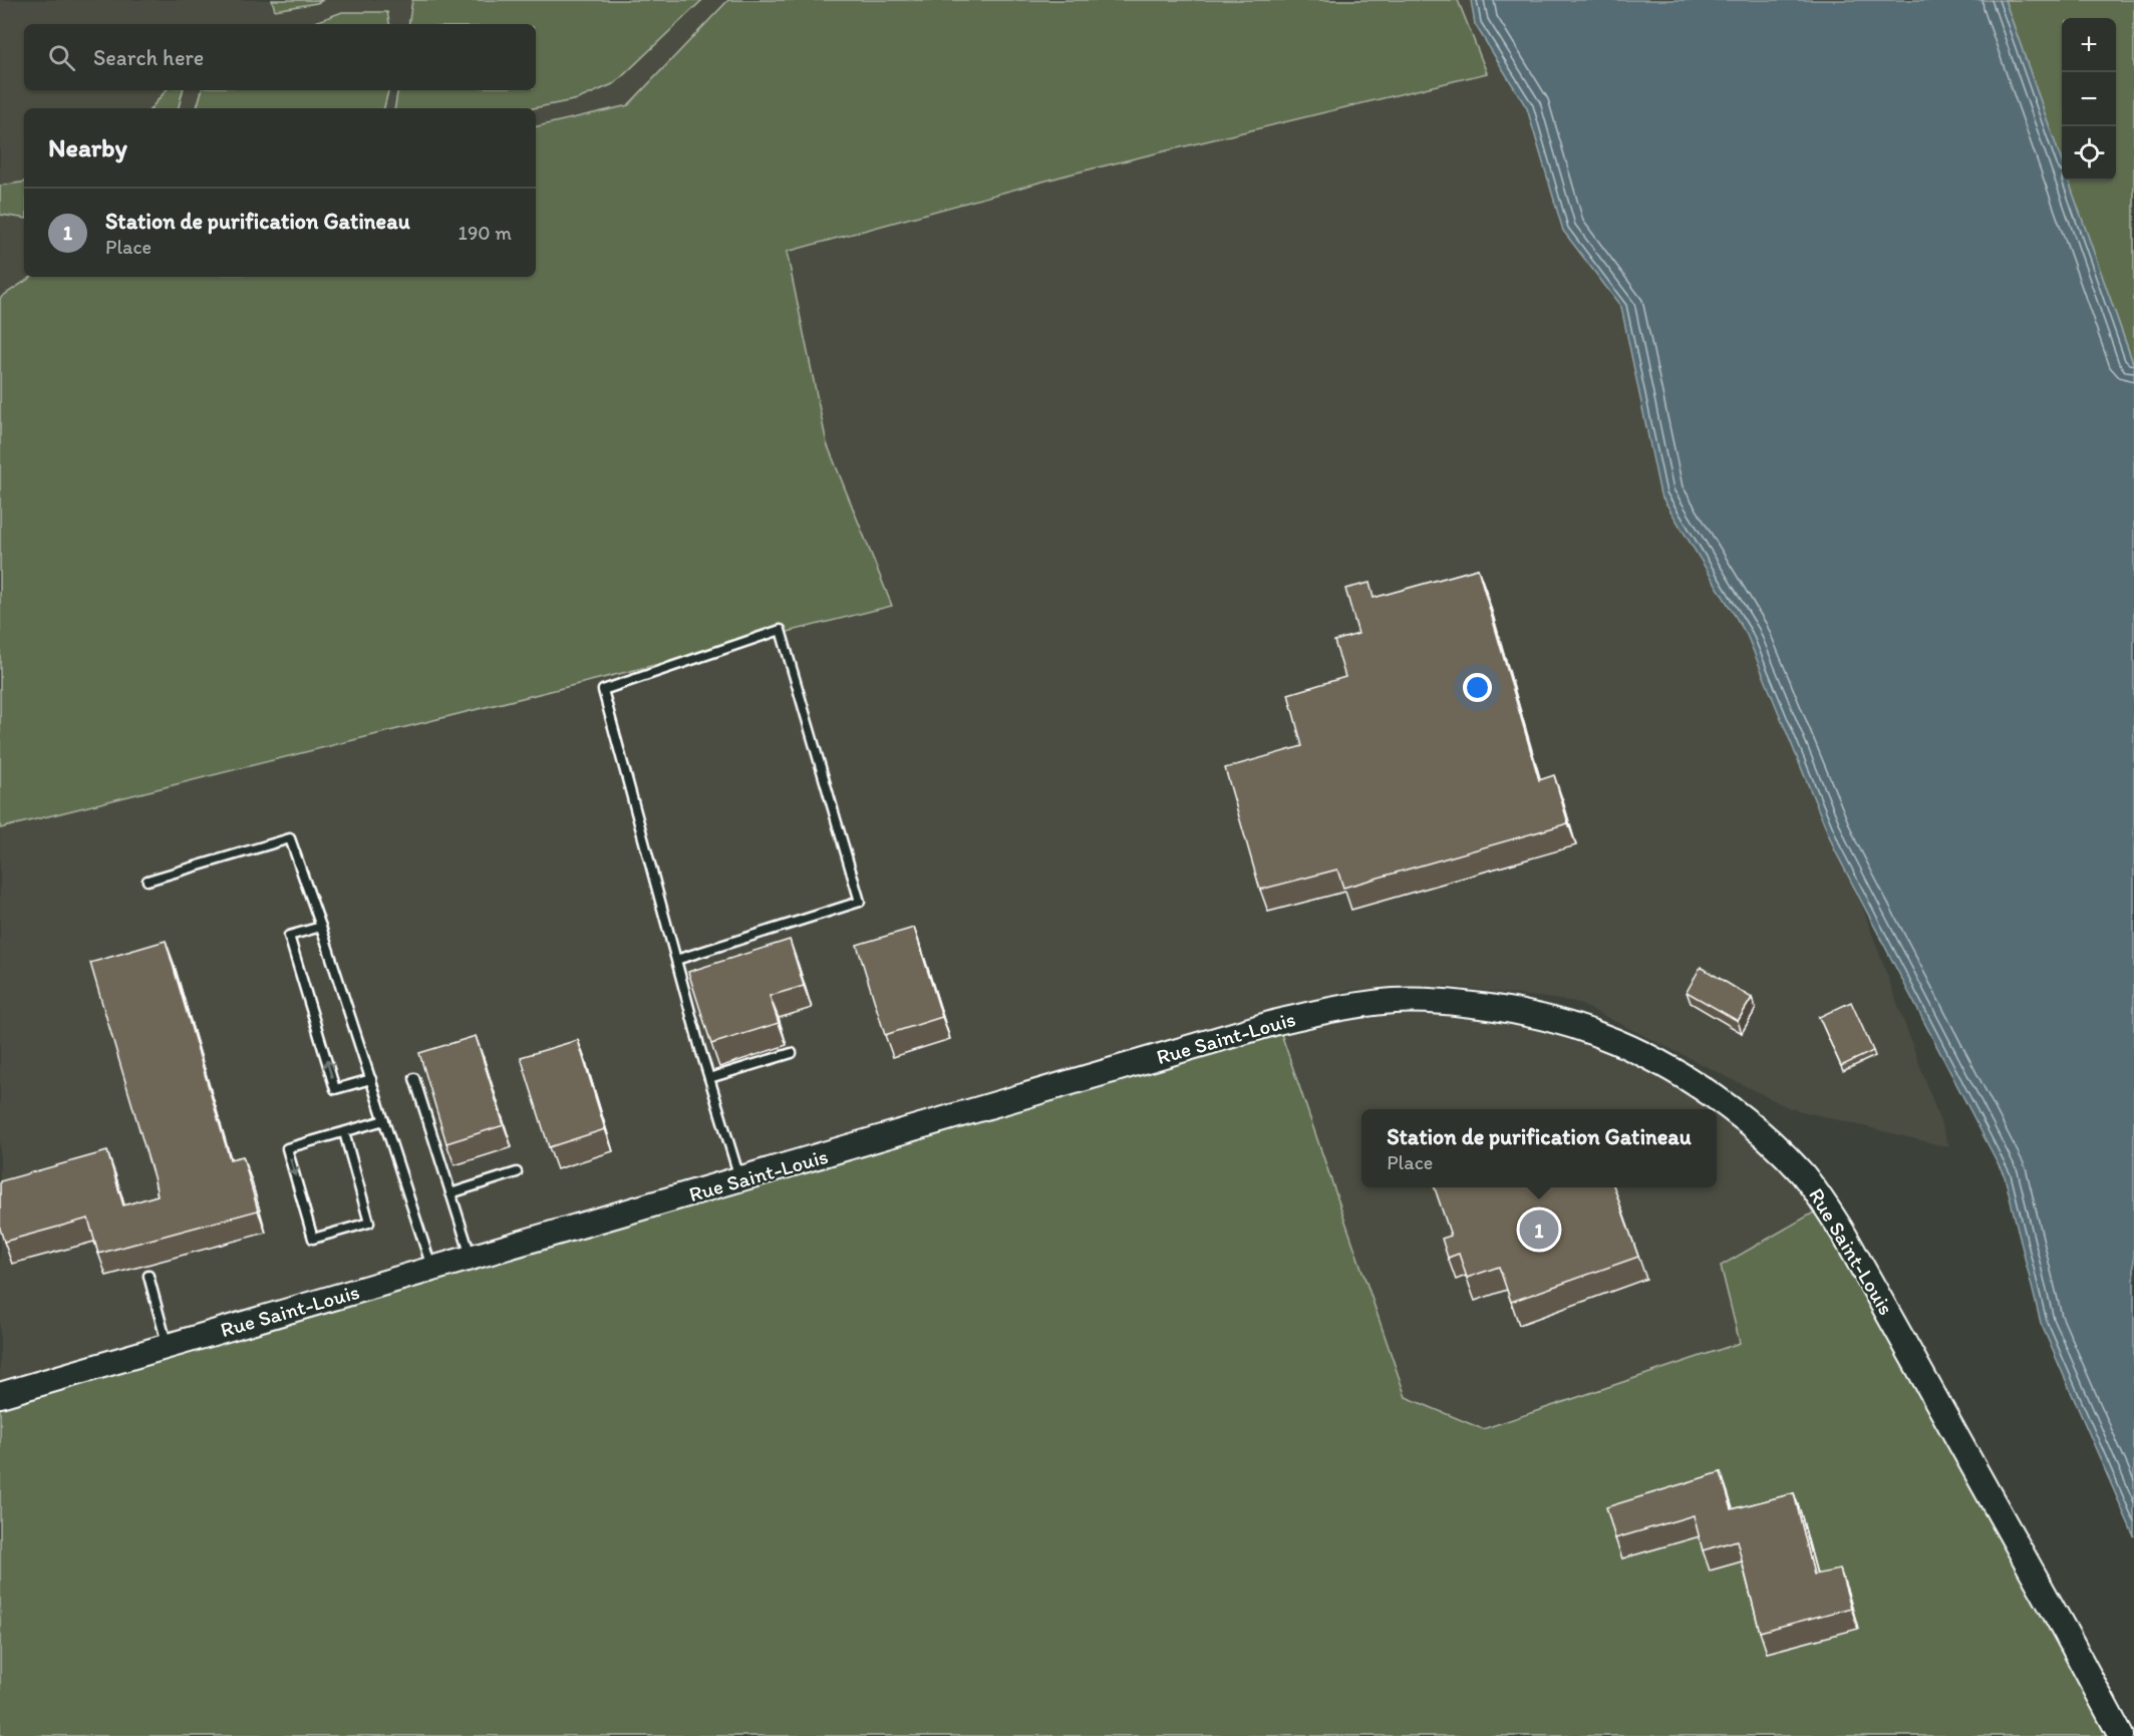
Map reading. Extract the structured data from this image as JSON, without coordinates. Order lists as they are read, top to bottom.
{
  "streets": {
    "street": ["Rue Saint-Louis"]
  },
  "page": {
    "map_buttons": ["+", "−"],
    "search": "Search here",
    "heading": "Nearby",
    "list": [
      {
        "mark": "1",
        "name": "Station de purification Gatineau",
        "note": "Place",
        "value": "190 m"
      }
    ],
    "popup": ["Station de purification Gatineau", "Place"],
    "pins": "1"
  }
}
